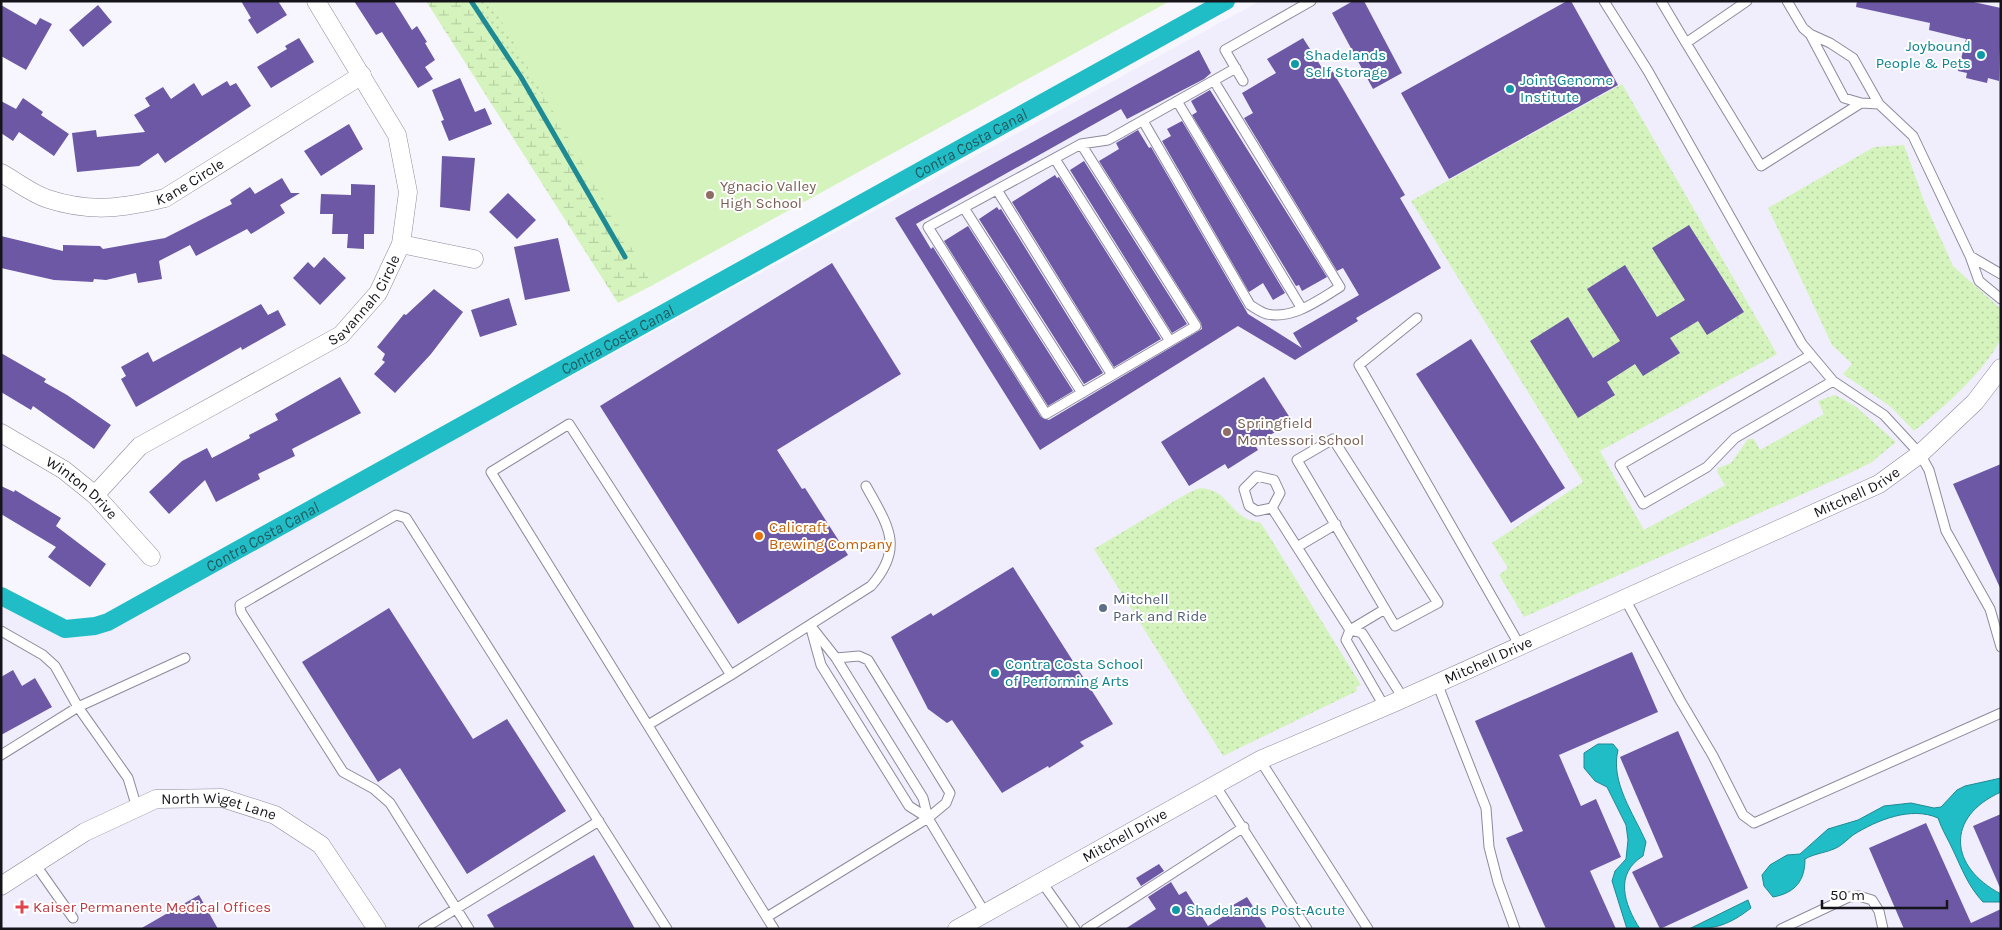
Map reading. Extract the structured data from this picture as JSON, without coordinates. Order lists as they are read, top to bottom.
{
  "streets": {
    "street": [
      "Kane Circle",
      "Savannah Circle",
      "Winton Drive",
      "Mitchell Drive",
      "North Wiget Lane"
    ]
  },
  "crossings": [
    ["Kane Circle", "Savannah Circle"],
    ["Savannah Circle", "Winton Drive"]
  ],
  "water": ["Contra Costa Canal"],
  "places": {
    "other": [
      "Joybound People & Pets",
      "Shadelands Self Storage",
      "Joint Genome Institute",
      "Ygnacio Valley High School",
      "Springfield Montessori School",
      "Calicraft Brewing Company",
      "Mitchell Park and Ride",
      "Contra Costa School of Performing Arts",
      "Shadelands Post-Acute"
    ],
    "health": ["Kaiser Permanente Medical Offices"]
  },
  "scale_bar": "50 m"
}
